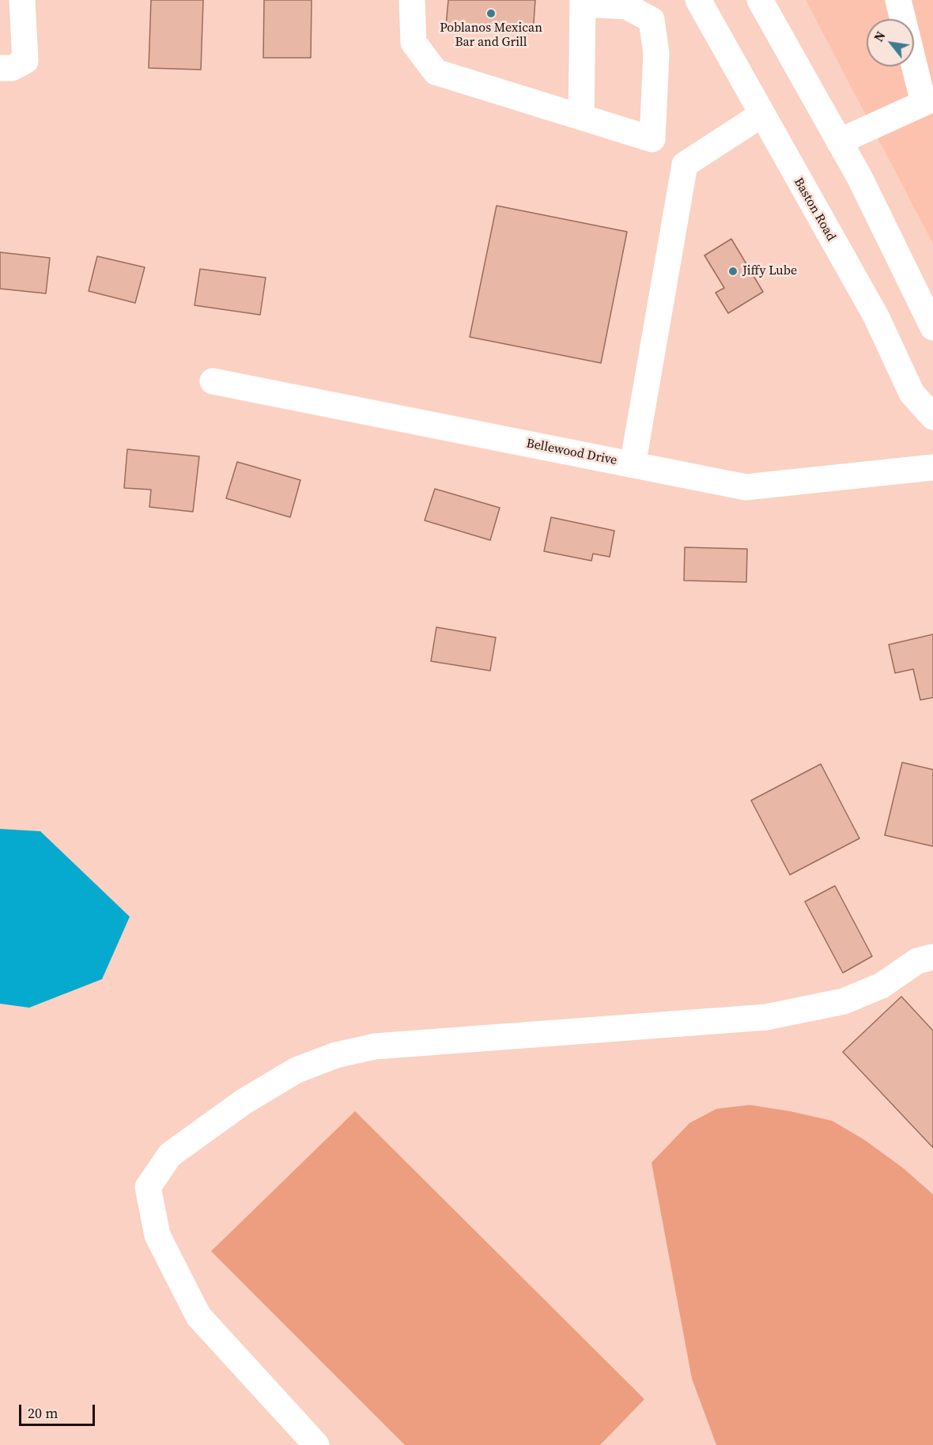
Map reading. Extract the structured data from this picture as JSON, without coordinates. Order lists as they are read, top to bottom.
{
  "streets": {
    "main road": ["Baston Road", "Bellewood Drive"]
  },
  "places": ["Poblanos Mexican Bar and Grill", "Jiffy Lube"],
  "scale_bar": "20 m",
  "north": "top left"
}
